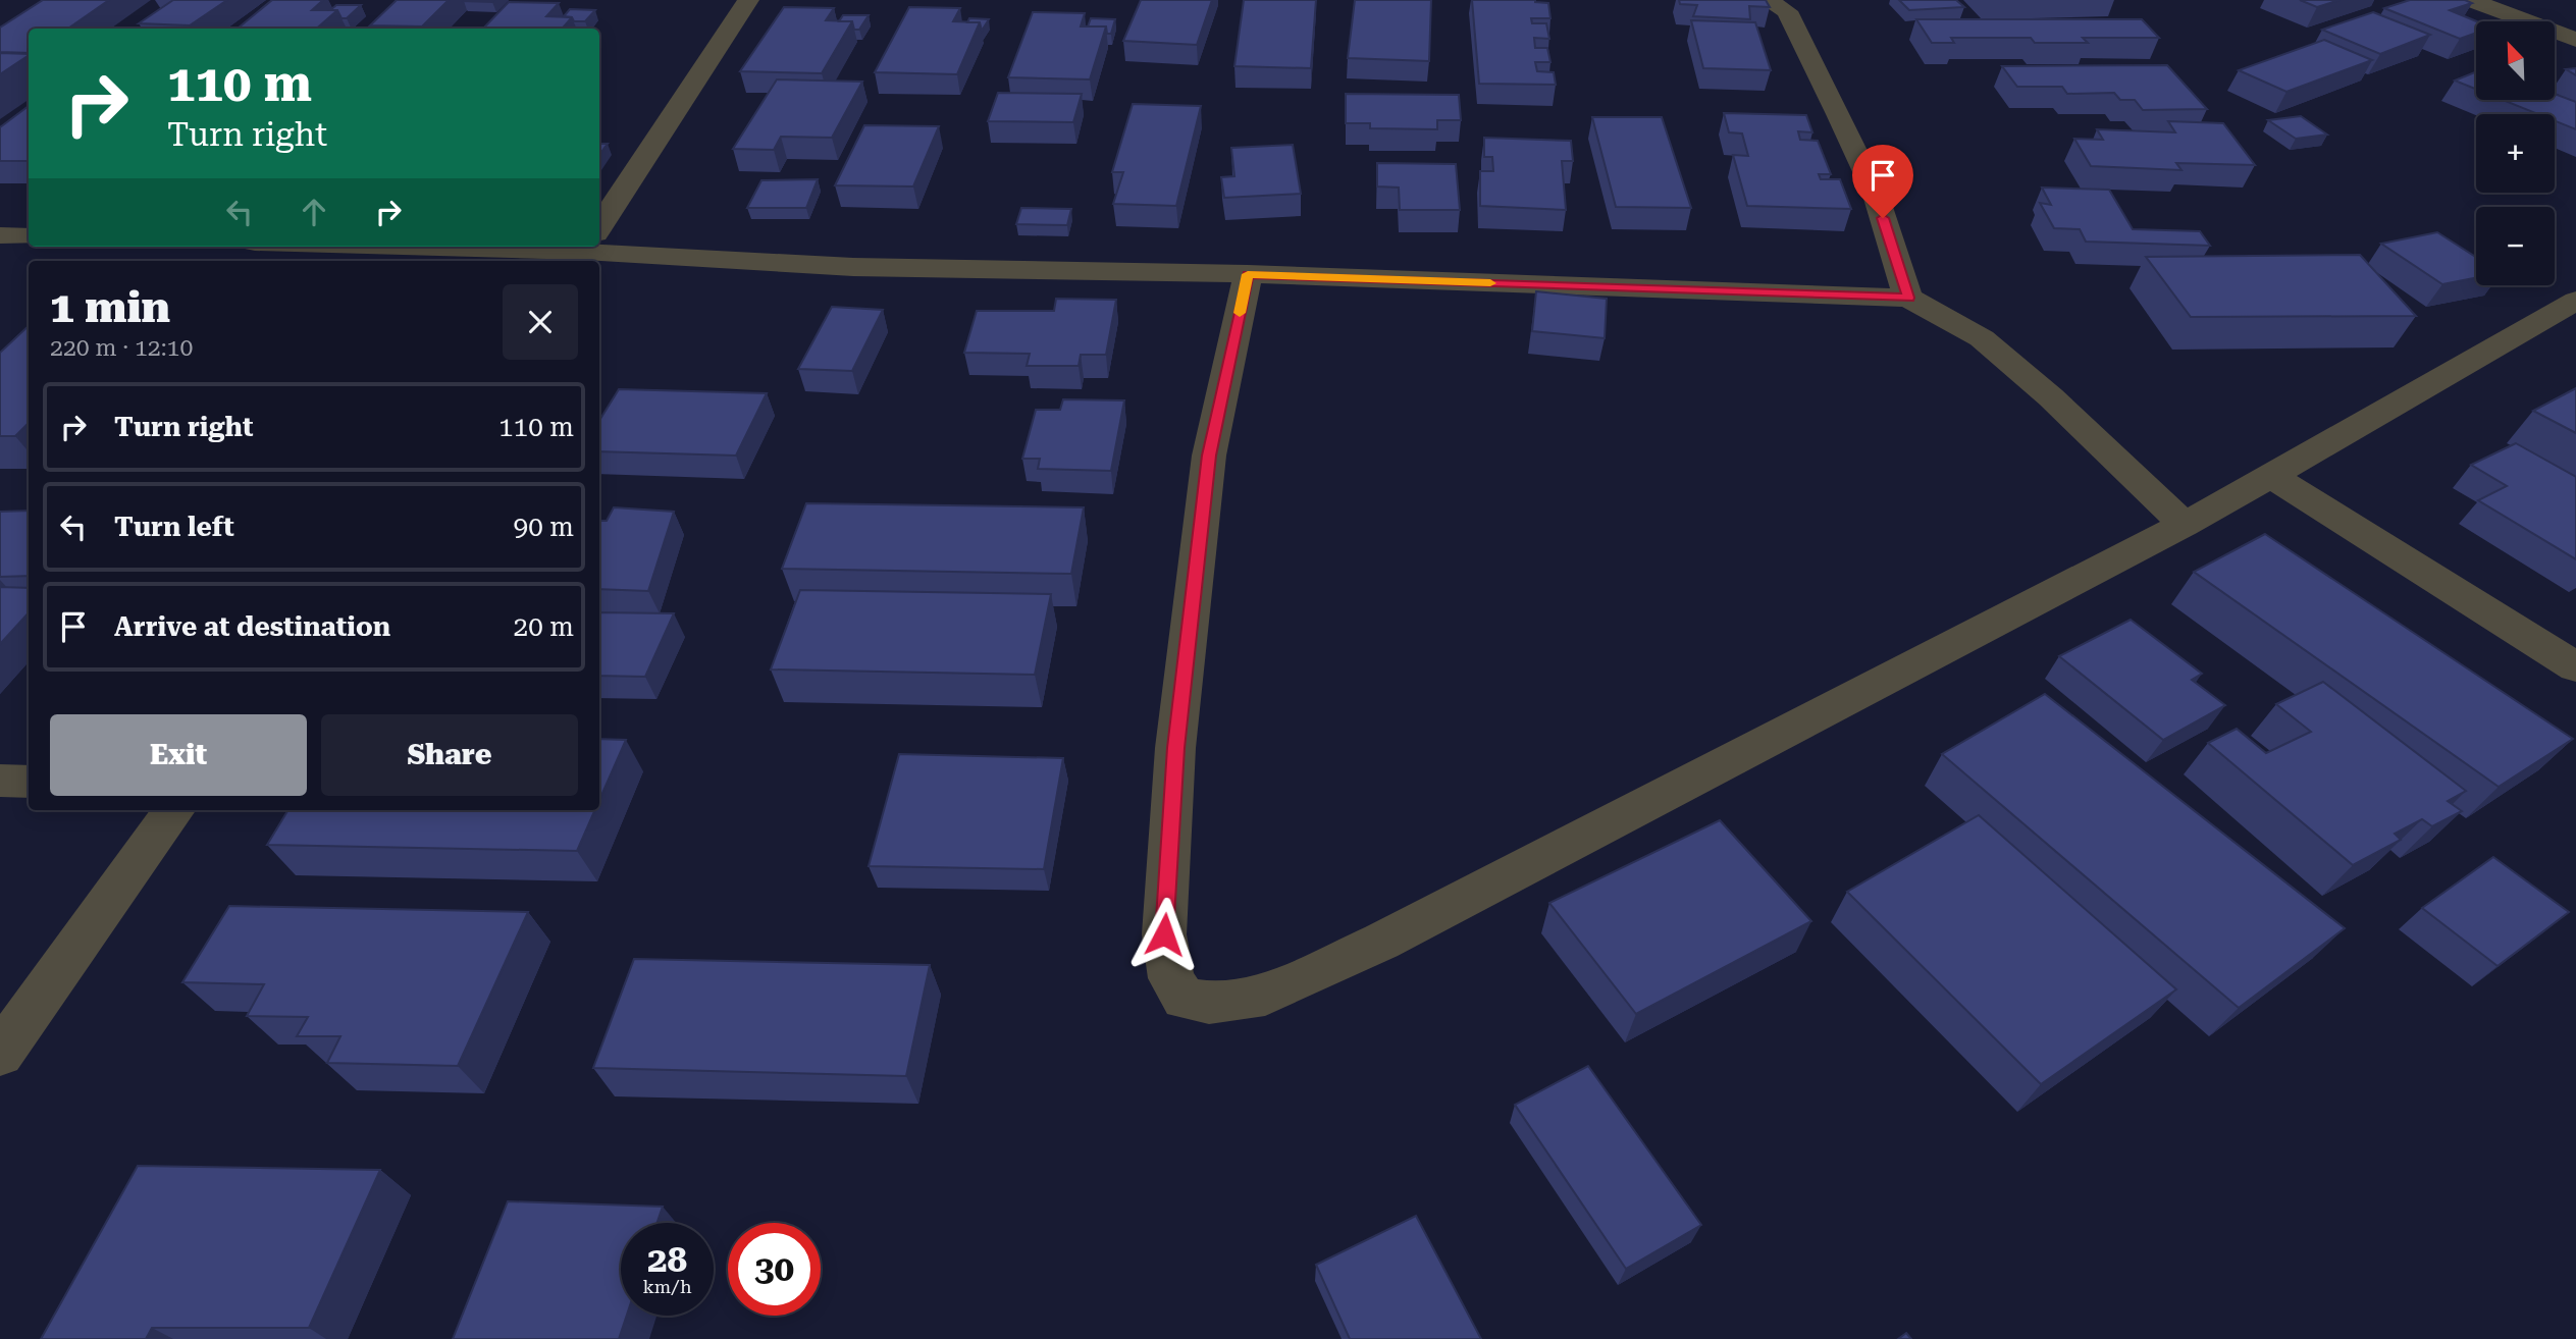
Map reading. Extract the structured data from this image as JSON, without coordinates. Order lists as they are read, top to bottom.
{
  "north": "top left",
  "page": {
    "map_buttons": ["+", "−"],
    "turn": ["110 m", "Turn right"],
    "heading": ["1 min", "220 m · 12:10"],
    "list": [
      {
        "name": "Turn right",
        "value": "110 m"
      },
      {
        "name": "Turn left",
        "value": "90 m"
      },
      {
        "name": "Arrive at destination",
        "value": "20 m"
      }
    ],
    "buttons": ["Exit", "Share"],
    "speed": "28 km/h",
    "limit": "30"
  }
}
